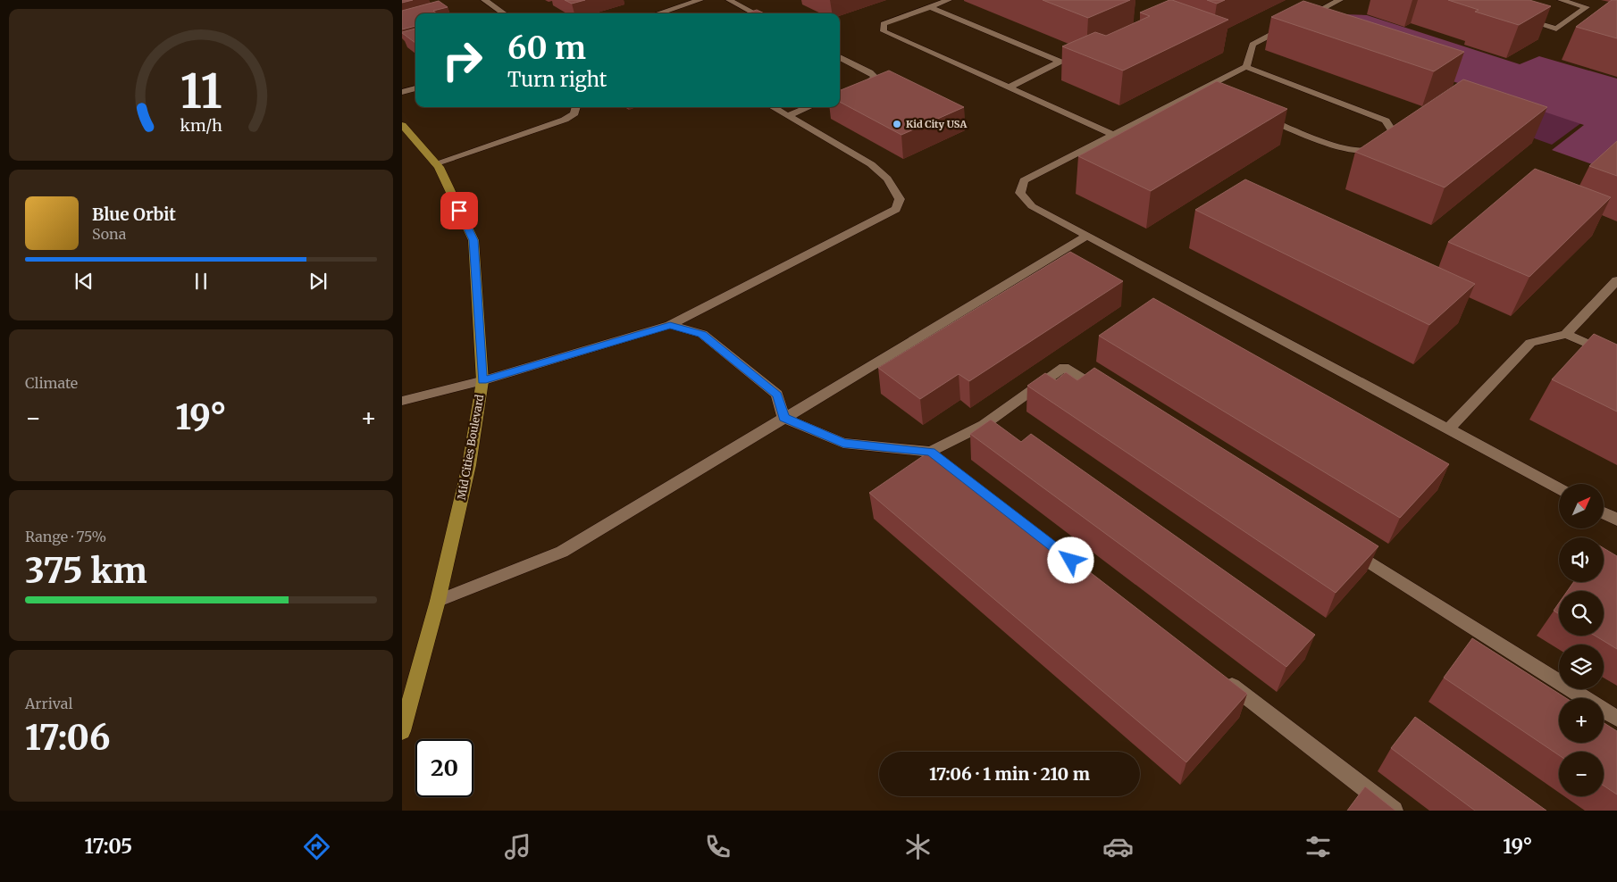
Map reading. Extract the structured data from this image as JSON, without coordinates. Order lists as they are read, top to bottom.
{
  "streets": {
    "main road": ["Mid Cities Boulevard"]
  },
  "places": ["Kid City USA"],
  "north": "top right",
  "page": {
    "turn": ["60 m", "Turn right"],
    "song": ["Blue Orbit", "Sona"],
    "tile": [
      "Climate",
      ["Range · 75%", "375 km"],
      ["Arrival", "17:06"]
    ],
    "heat": ["−", "19°", "+"],
    "map_buttons": ["+", "−"],
    "limit": "20",
    "trip": "17:06 · 1 min · 210 m",
    "tabs": ["17:05", "19°"],
    "gauge": ["11", "km/h"]
  }
}
